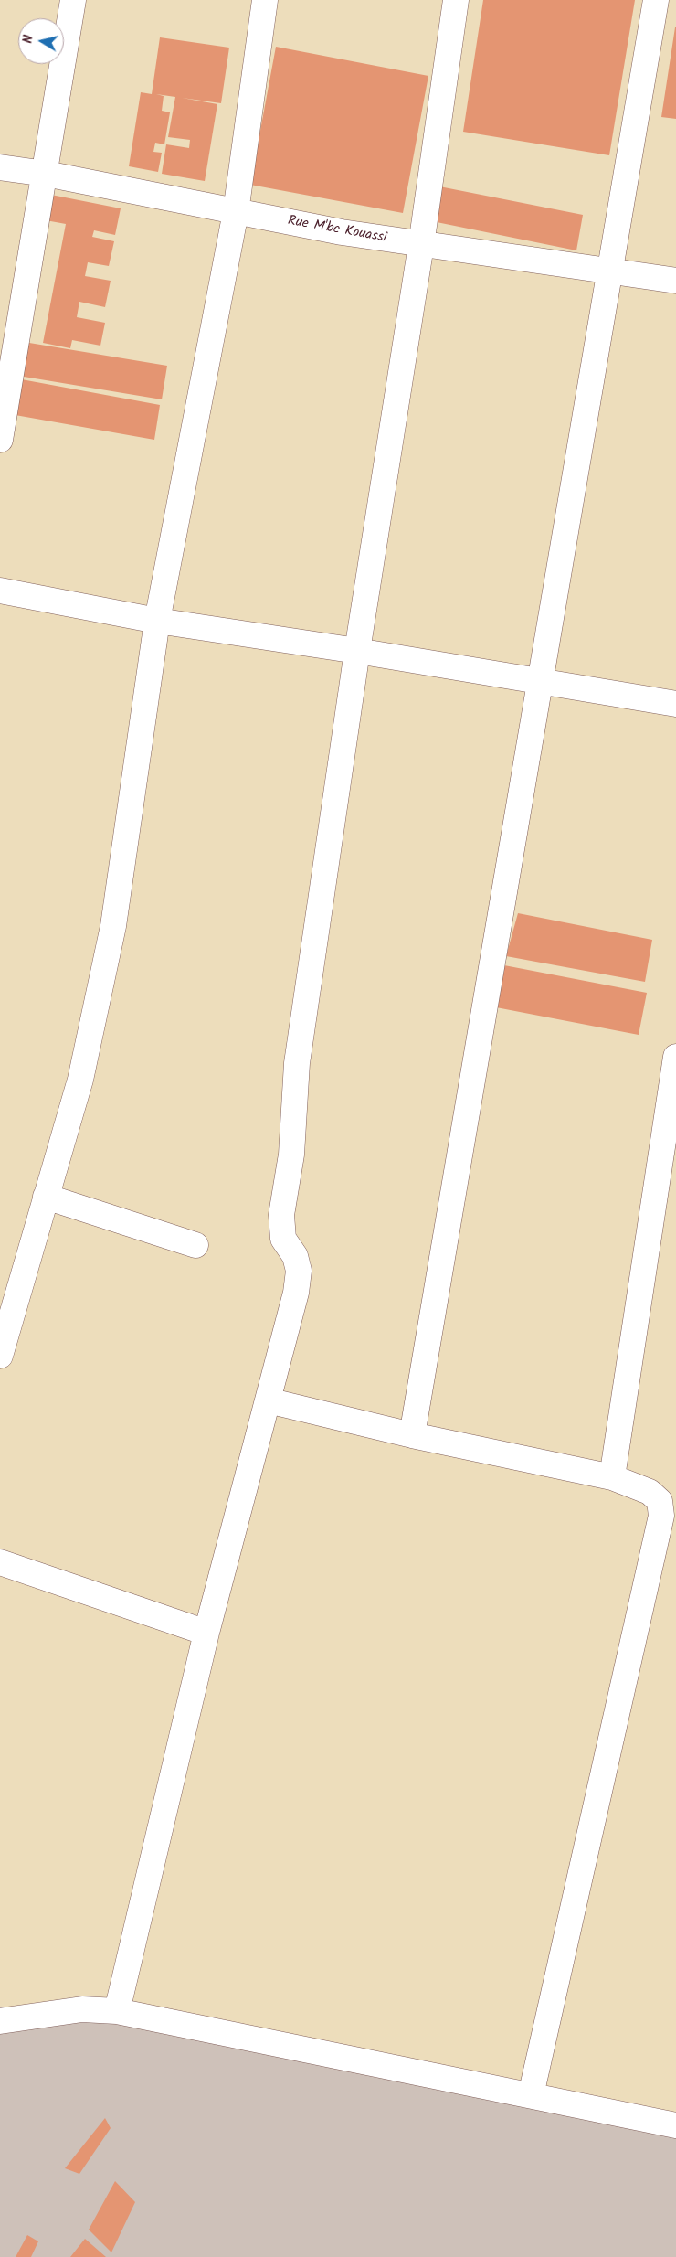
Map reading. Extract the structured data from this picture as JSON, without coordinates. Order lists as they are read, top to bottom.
{
  "streets": {
    "street": ["Rue M'be Kouassi"]
  },
  "north": "left"
}
